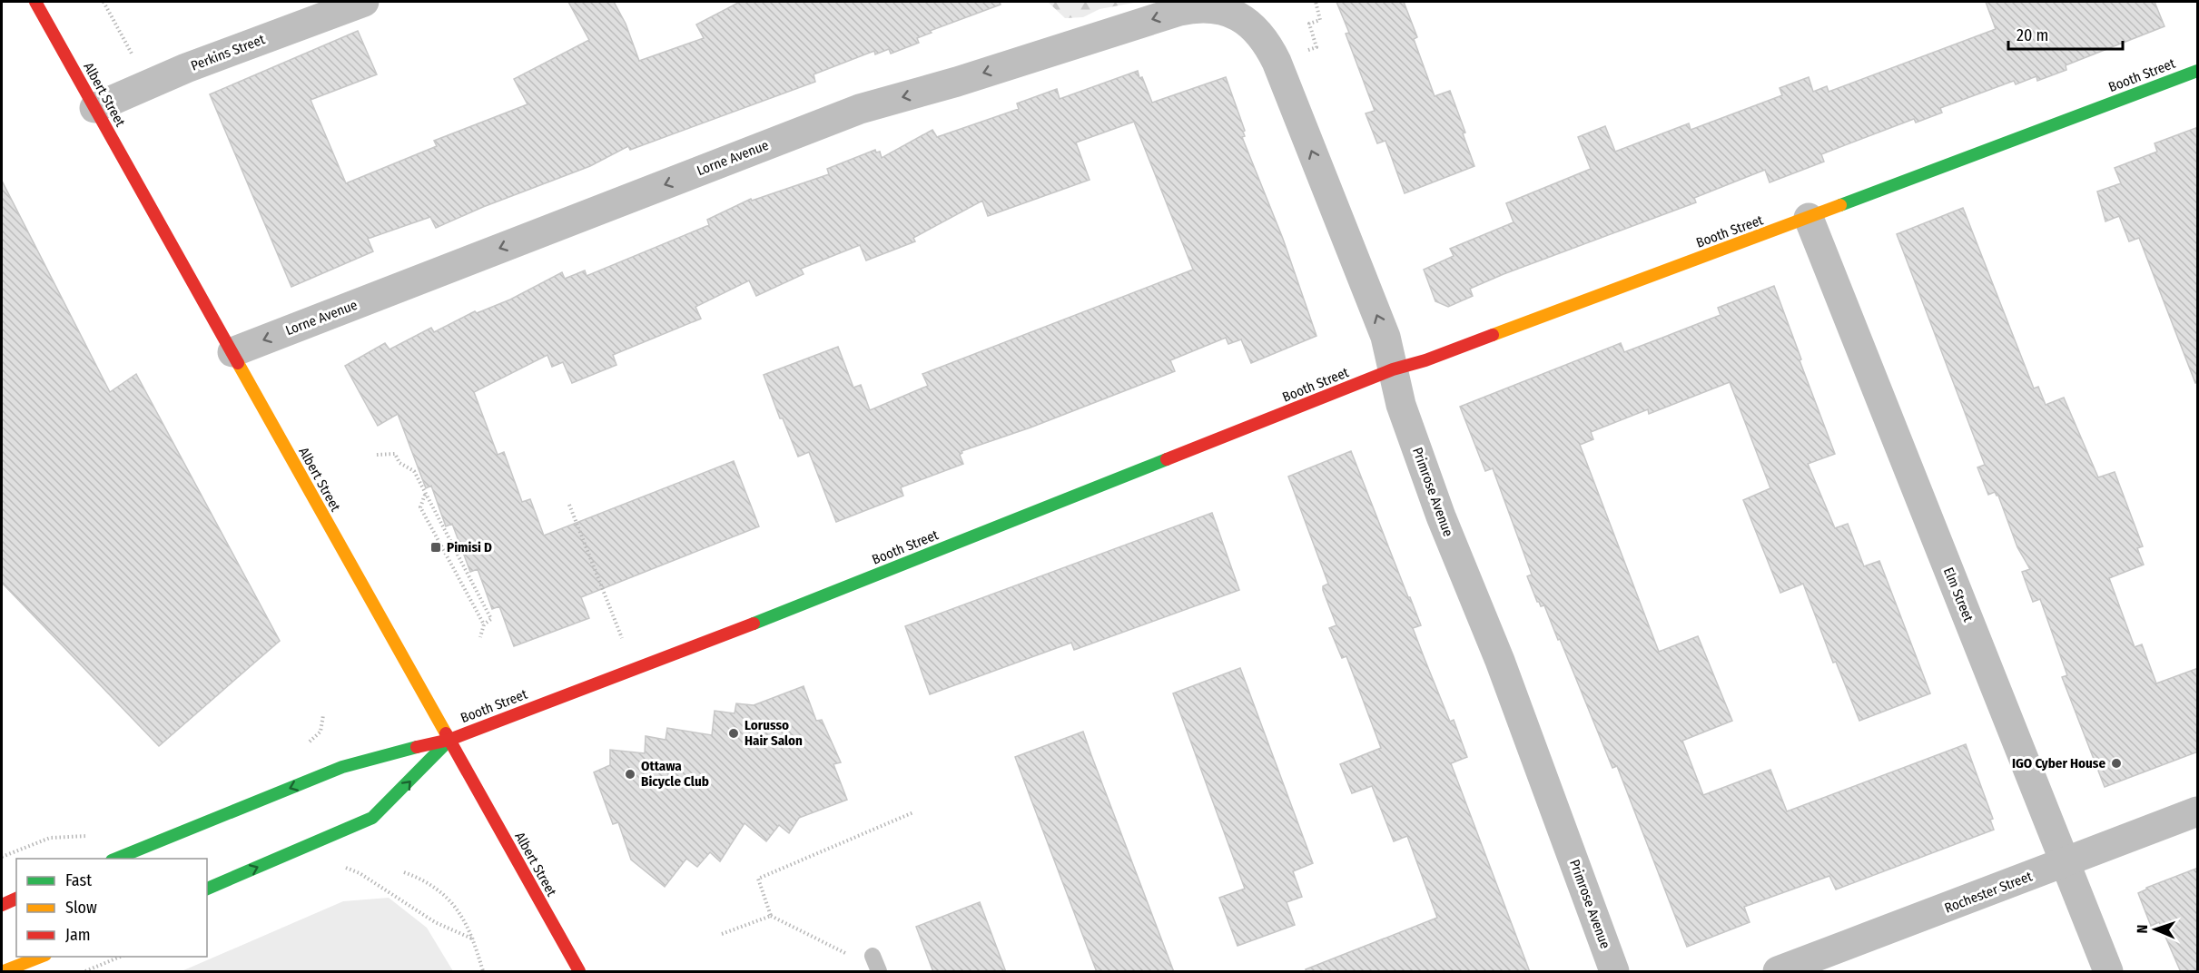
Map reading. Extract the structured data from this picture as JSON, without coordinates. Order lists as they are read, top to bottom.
{
  "streets": {
    "main road": ["Booth Street", "Albert Street"],
    "street": [
      "Perkins Street",
      "Lorne Avenue",
      "Primrose Avenue",
      "Elm Street",
      "Rochester Street"
    ]
  },
  "crossings": [
    ["Perkins Street", "Albert Street"],
    ["Booth Street", "Albert Street"],
    ["Booth Street", "Primrose Avenue"],
    ["Booth Street", "Elm Street"],
    ["Albert Street", "Lorne Avenue"],
    ["Lorne Avenue", "Primrose Avenue"],
    ["Elm Street", "Rochester Street"]
  ],
  "one_way": ["Lorne Avenue", "Primrose Avenue"],
  "places": {
    "transit": ["Pimisi D"],
    "other": ["Lorusso Hair Salon", "IGO Cyber House", "Ottawa Bicycle Club"]
  },
  "legend": ["Fast", "Slow", "Jam"],
  "scale_bar": "20 m",
  "north": "left"
}
